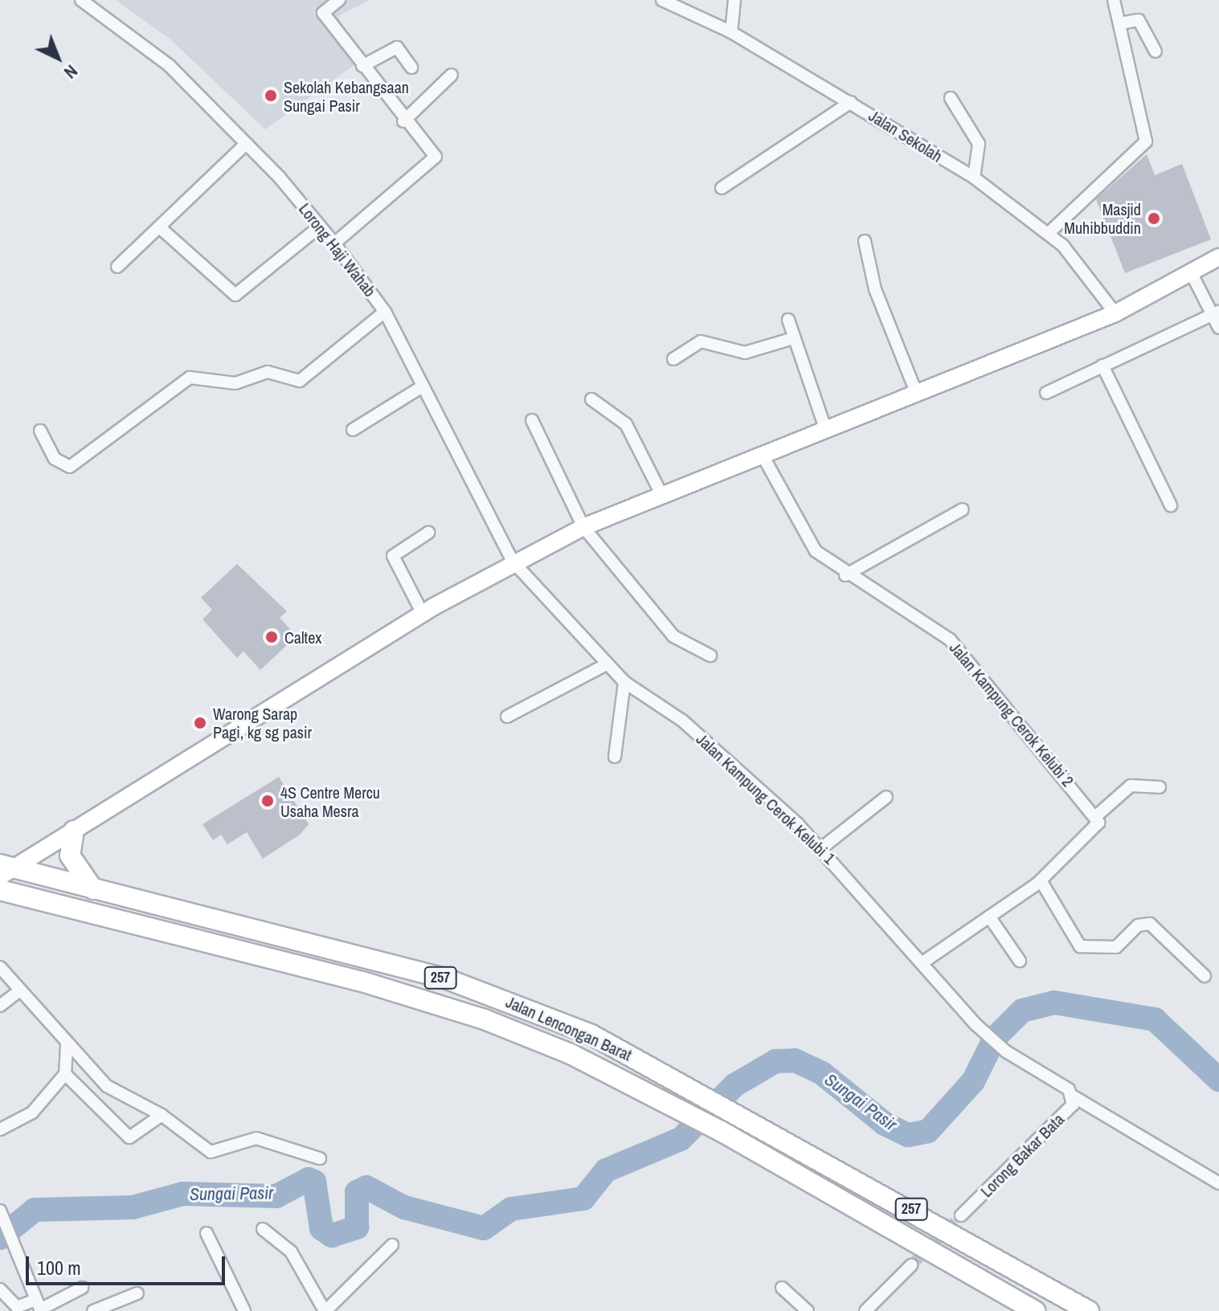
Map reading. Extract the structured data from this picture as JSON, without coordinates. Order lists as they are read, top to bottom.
{
  "streets": {
    "highway": ["257", "Jalan Lencongan Barat"],
    "street": [
      "Jalan Sekolah",
      "Lorong Haji Wahab",
      "Jalan Kampung Cerok Kelubi 2",
      "Jalan Kampung Cerok Kelubi 1",
      "Lorong Bakar Bata"
    ]
  },
  "crossings": [
    ["Lorong Haji Wahab", "Jalan Kampung Cerok Kelubi 1"],
    ["Jalan Kampung Cerok Kelubi 1", "Lorong Bakar Bata"]
  ],
  "water": ["Sungai Pasir"],
  "places": [
    "Sekolah Kebangsaan Sungai Pasir",
    "Masjid Muhibbuddin",
    "Caltex",
    "Warong Sarap Pagi, kg sg pasir",
    "4S Centre Mercu Usaha Mesra"
  ],
  "scale_bar": "100 m",
  "north": "bottom right"
}
